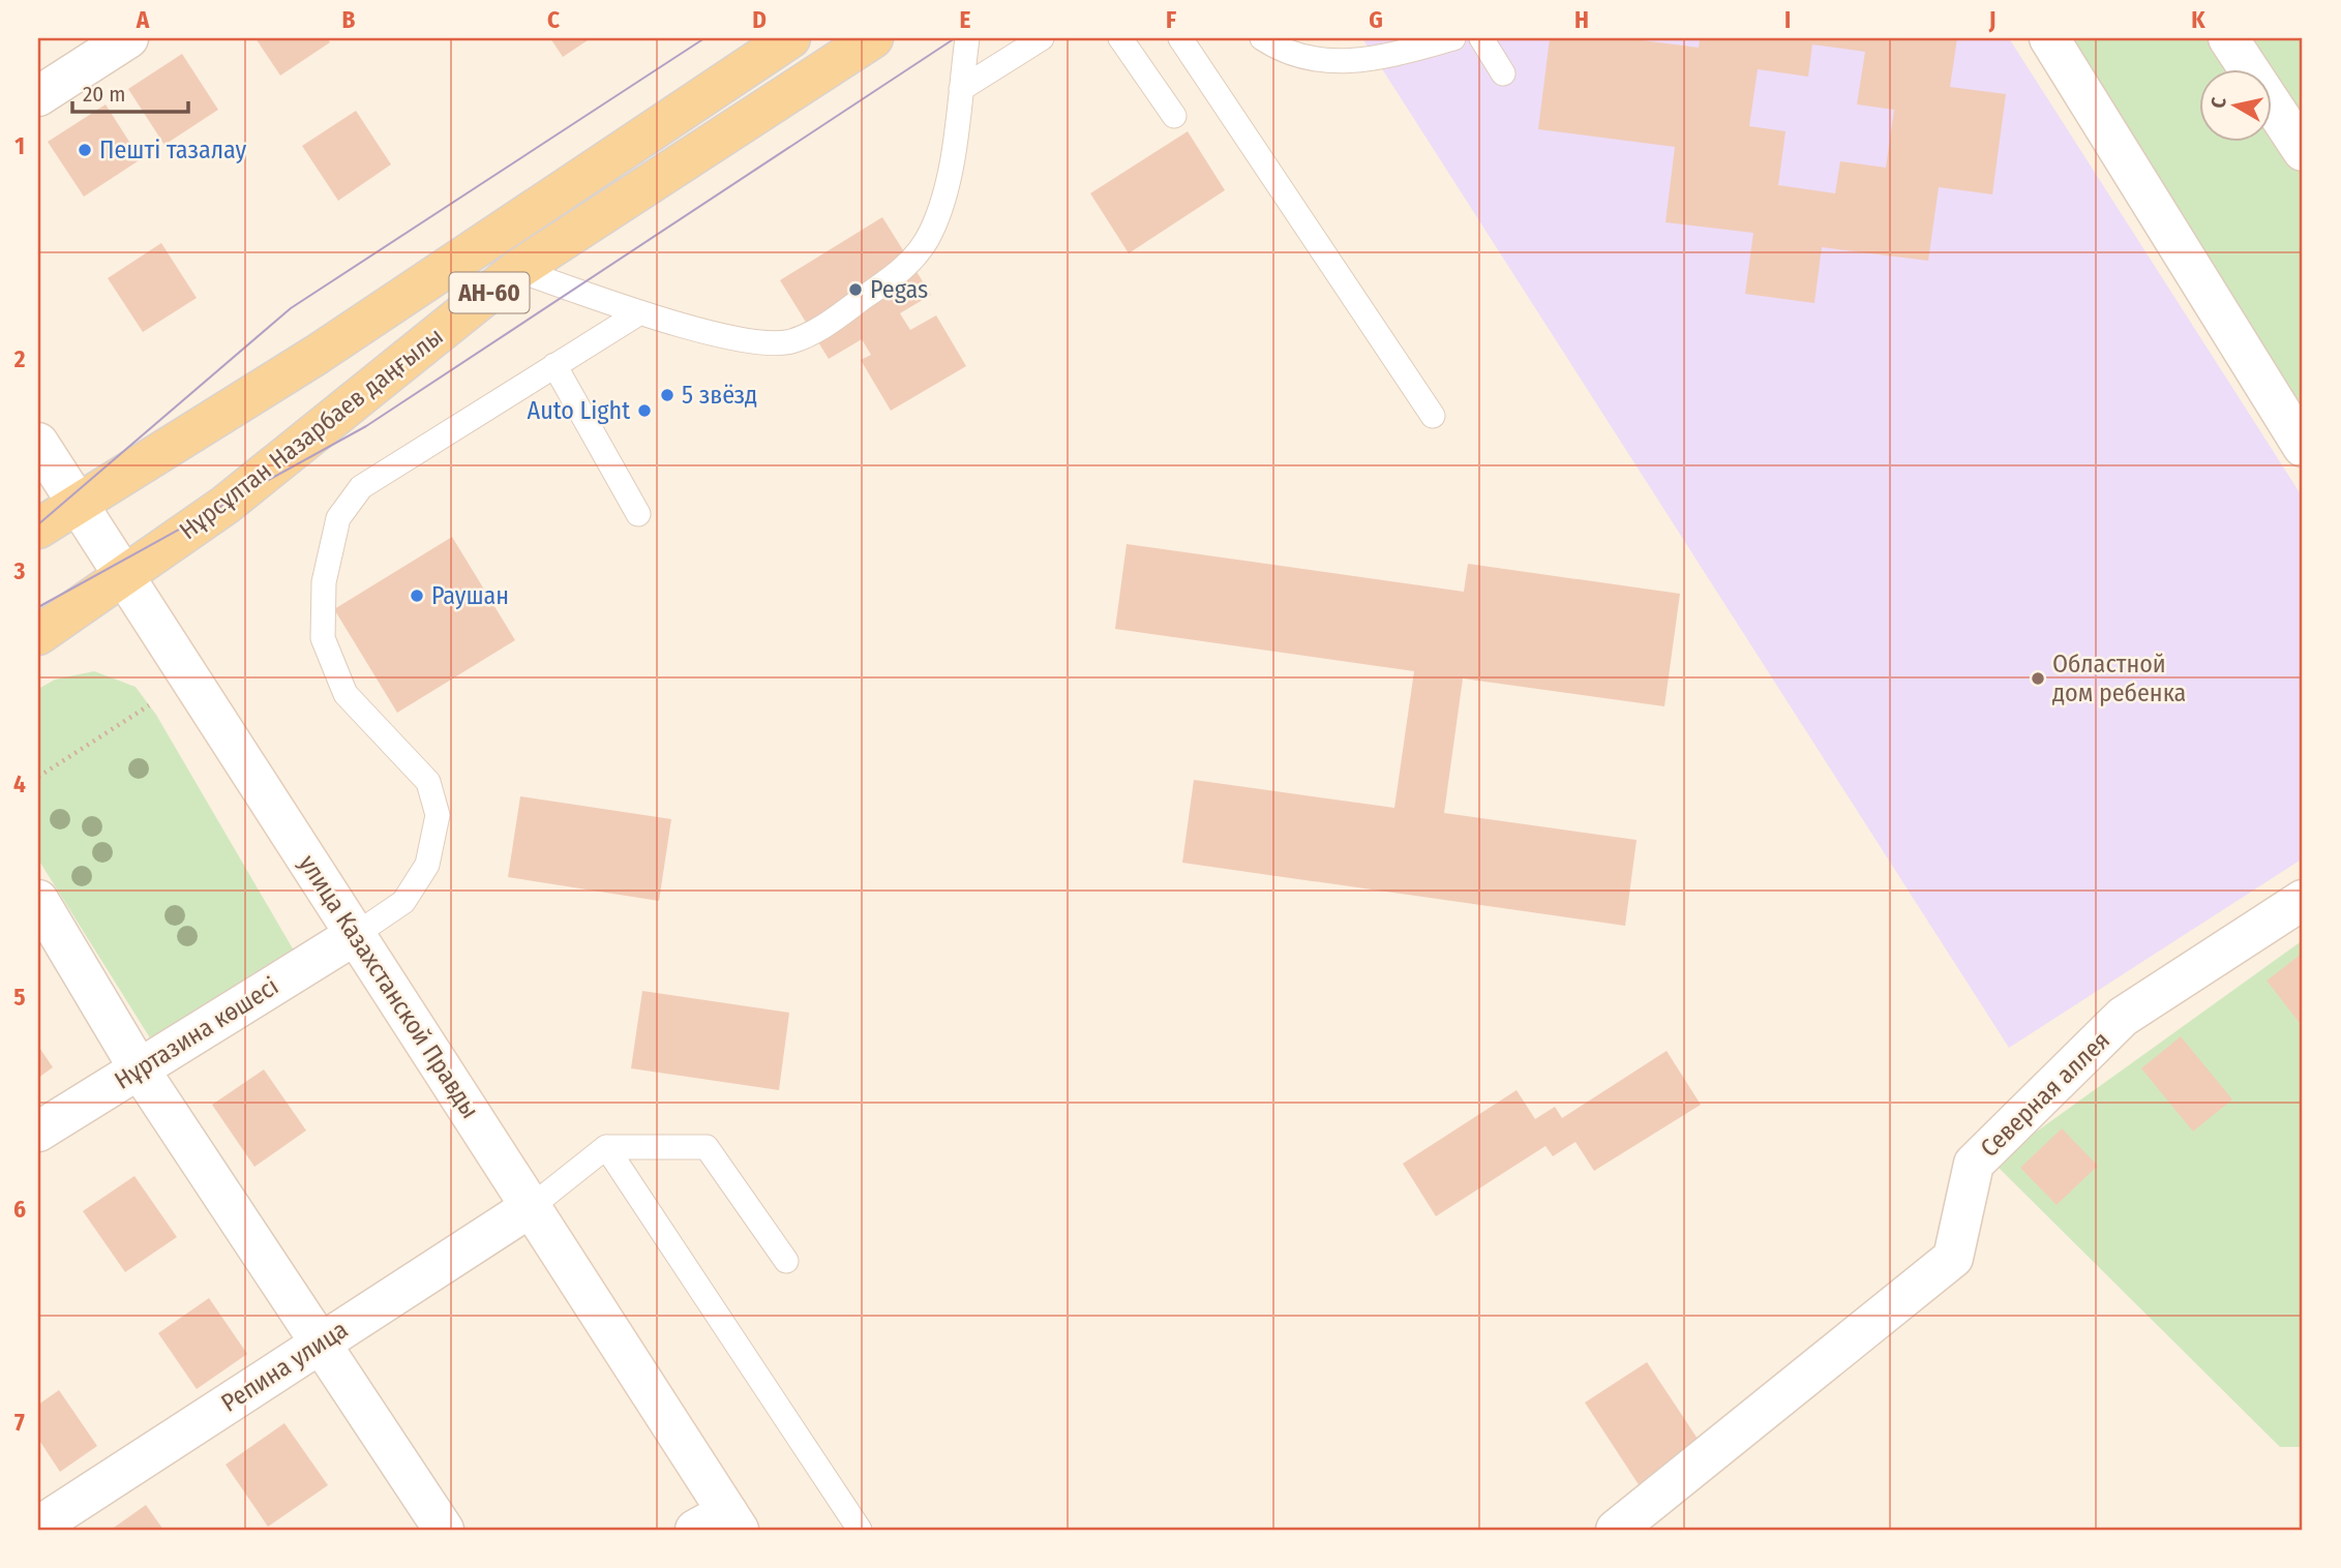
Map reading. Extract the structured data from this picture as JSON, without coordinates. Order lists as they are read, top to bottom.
{
  "streets": {
    "main road": ["АН-60", "Нұрсұлтан Назарбаев даңғылы"],
    "street": [
      "улица Казахстанской Правды",
      "Нұртазина көшесі",
      "Северная аллея",
      "Репина улица"
    ]
  },
  "crossings": [
    ["Нұрсұлтан Назарбаев даңғылы", "улица Казахстанской Правды"],
    ["улица Казахстанской Правды", "Нұртазина көшесі"],
    ["улица Казахстанской Правды", "Репина улица"]
  ],
  "places": [
    "Пешті тазалау",
    "Pegas",
    "5 звёзд",
    "Auto Light",
    "Раушан",
    "Областной дом ребенка"
  ],
  "scale_bar": "20 m",
  "north": "left",
  "grid": {
    "columns": [
      "A",
      "B",
      "C",
      "D",
      "E",
      "F",
      "G",
      "H",
      "I",
      "J",
      "K"
    ],
    "rows": [
      "1",
      "2",
      "3",
      "4",
      "5",
      "6",
      "7"
    ]
  }
}
